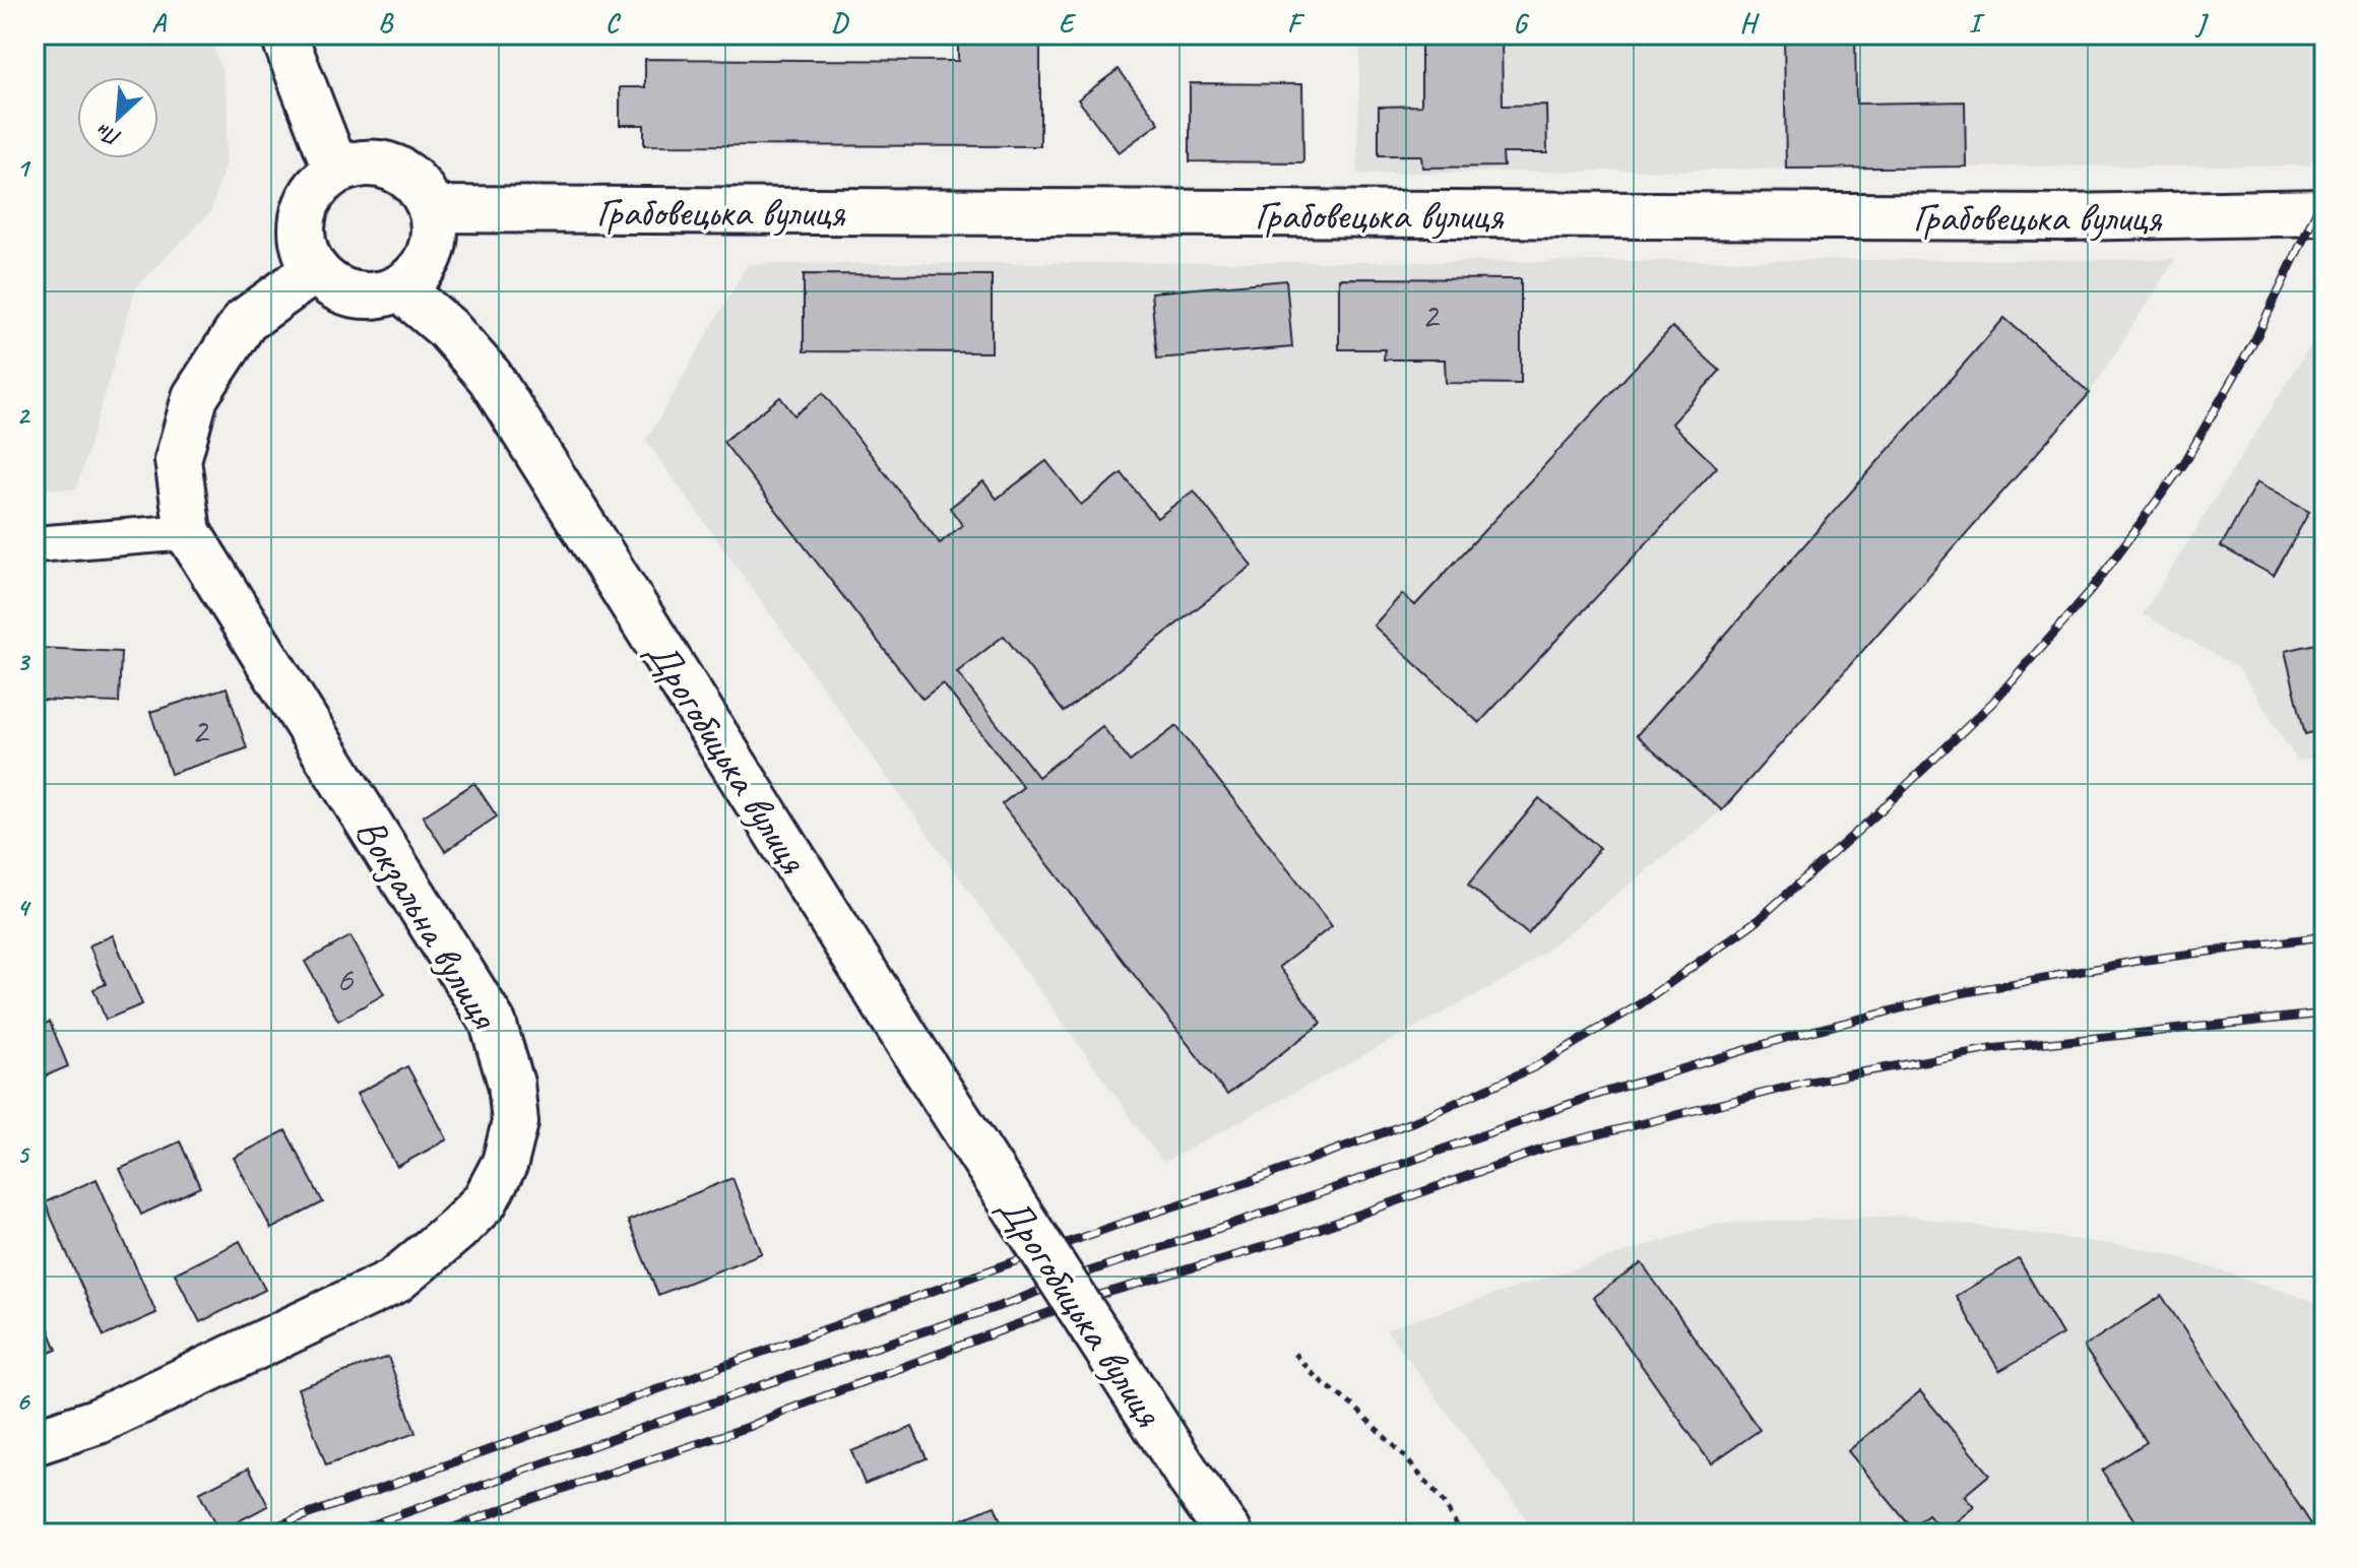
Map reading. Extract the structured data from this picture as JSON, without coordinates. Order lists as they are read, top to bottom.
{
  "streets": {
    "street": ["Грабовецька вулиця", "Дрогобицька вулиця", "Вокзальна вулиця"]
  },
  "crossings": [
    ["Грабовецька вулиця", "Дрогобицька вулиця"],
    ["Грабовецька вулиця", "Вокзальна вулиця"],
    ["Дрогобицька вулиця", "Вокзальна вулиця"]
  ],
  "house_numbers": ["2", "2", "6"],
  "north": "bottom left",
  "grid": {
    "columns": [
      "A",
      "B",
      "C",
      "D",
      "E",
      "F",
      "G",
      "H",
      "I",
      "J"
    ],
    "rows": [
      "1",
      "2",
      "3",
      "4",
      "5",
      "6"
    ]
  }
}
